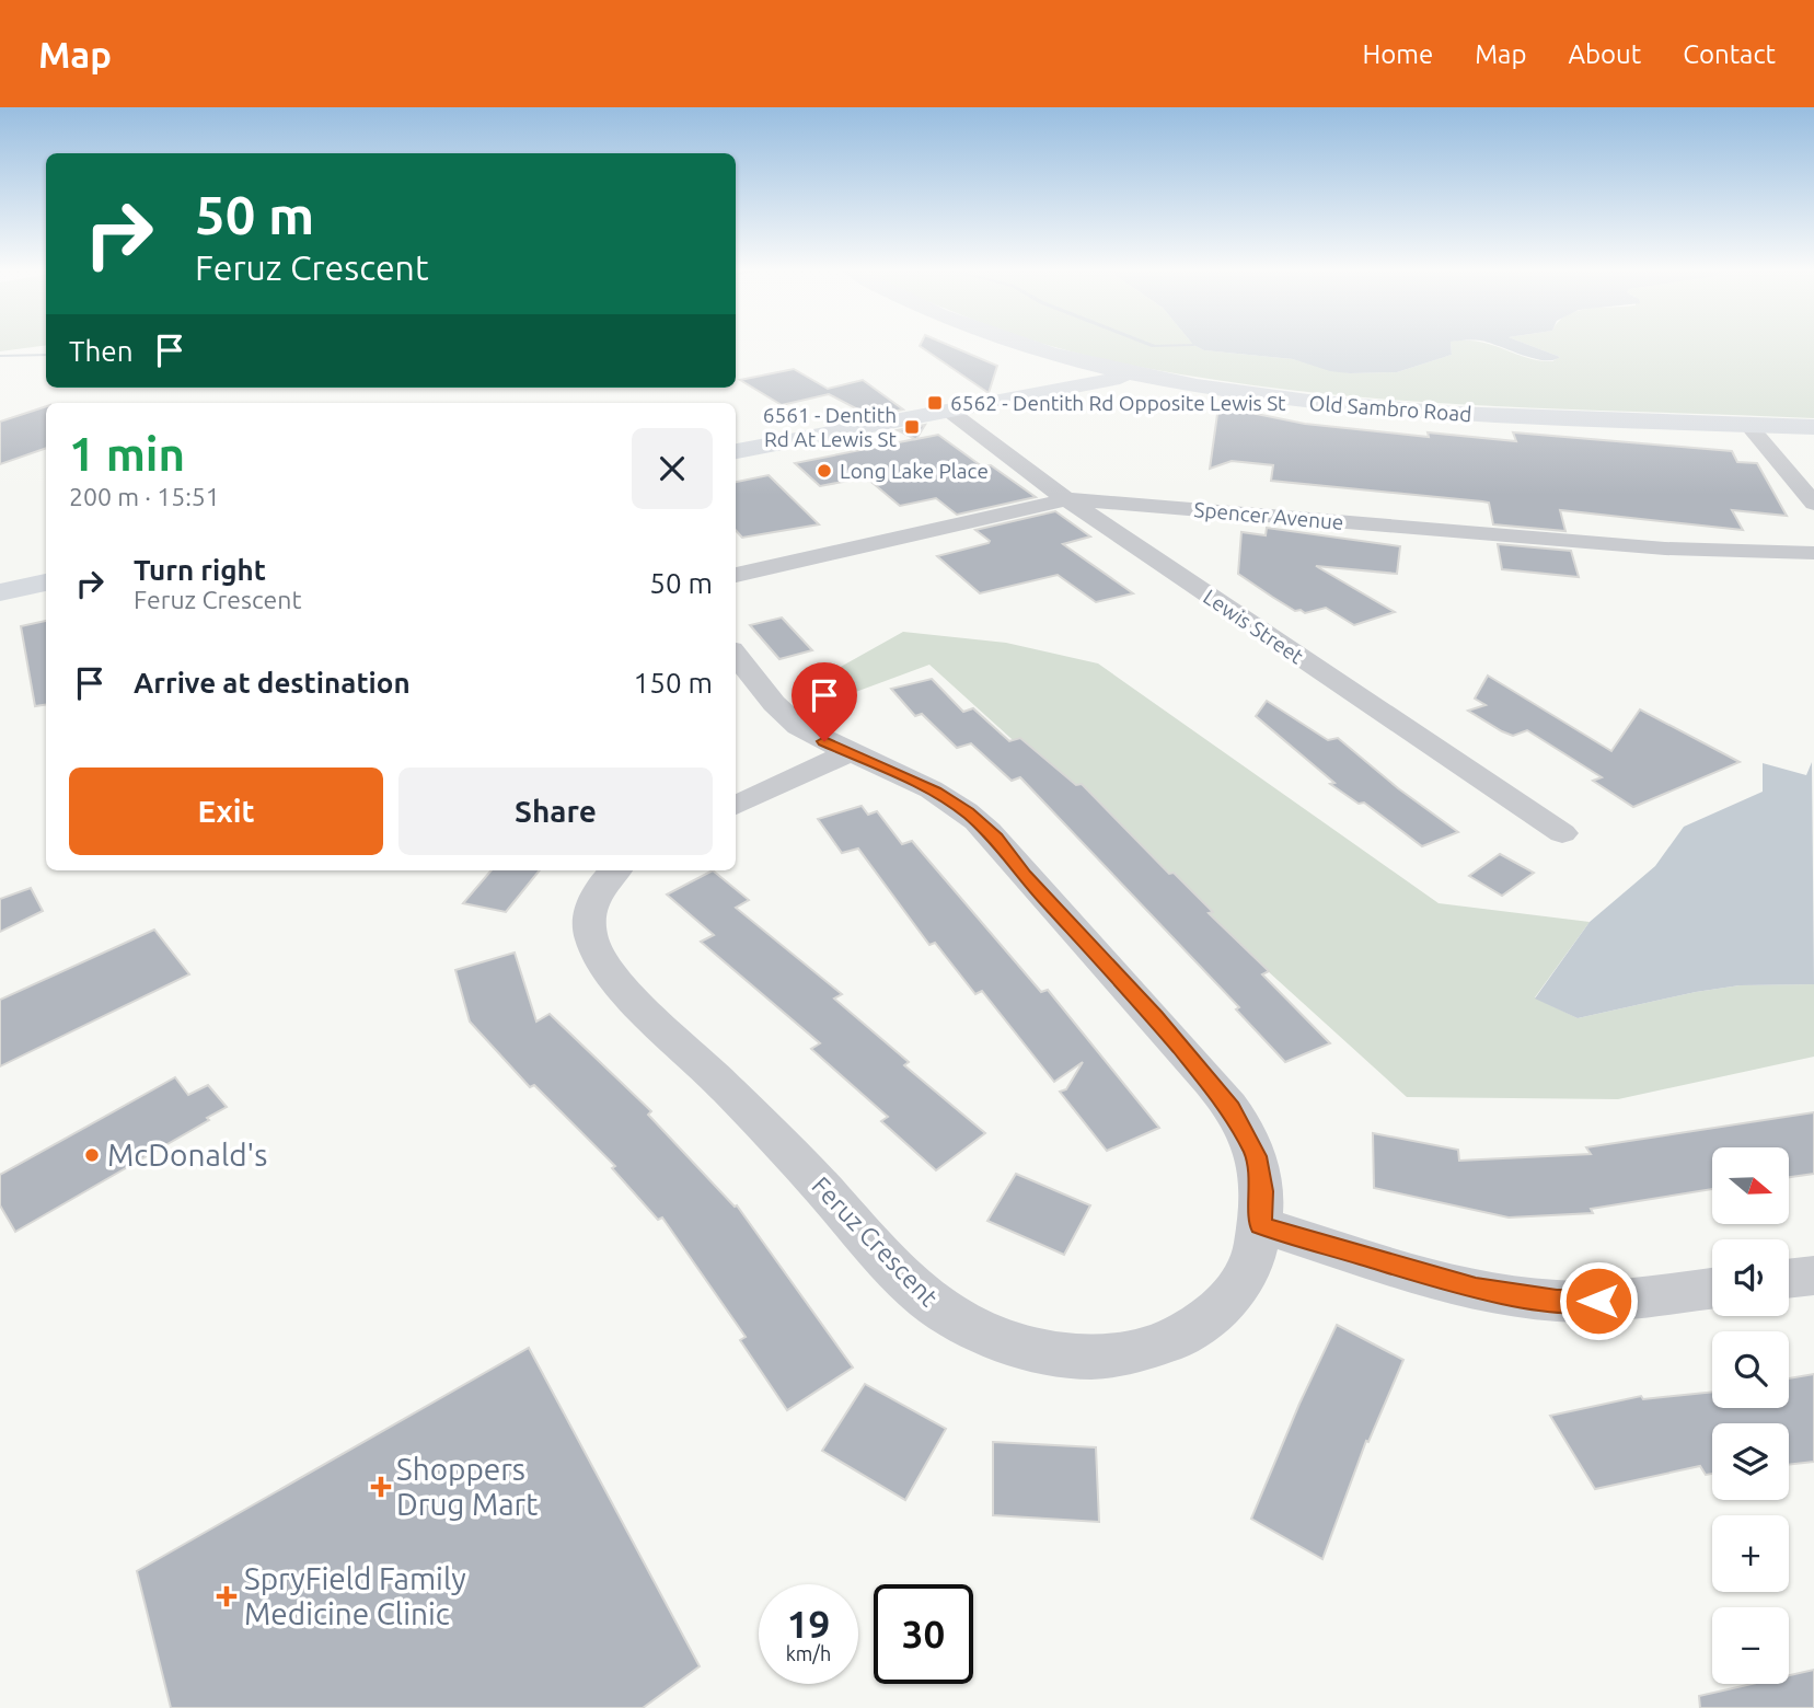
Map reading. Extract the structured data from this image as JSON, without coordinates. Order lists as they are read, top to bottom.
{
  "streets": {
    "main road": ["Old Sambro Road"],
    "street": ["Spencer Avenue", "Lewis Street", "Feruz Crescent"]
  },
  "crossings": [
    ["Spencer Avenue", "Lewis Street"]
  ],
  "places": {
    "transit": ["6562 - Dentith Rd Opposite Lewis St", "6561 - Dentith Rd At Lewis St"],
    "other": ["Long Lake Place", "McDonald's"],
    "health": ["Shoppers Drug Mart", "SpryField Family Medicine Clinic"]
  },
  "north": "right",
  "page": {
    "header": "Map",
    "nav": [
      "Home",
      "Map",
      "About",
      "Contact"
    ],
    "turn": ["50 m", "Feruz Crescent"],
    "then": "Then",
    "heading": ["1 min", "200 m · 15:51"],
    "list": [
      {
        "name": "Turn right",
        "note": "Feruz Crescent",
        "value": "50 m"
      },
      {
        "name": "Arrive at destination",
        "value": "150 m"
      }
    ],
    "buttons": ["Exit", "Share"],
    "map_buttons": ["+", "−"],
    "speed": "19 km/h",
    "limit": "30"
  }
}
